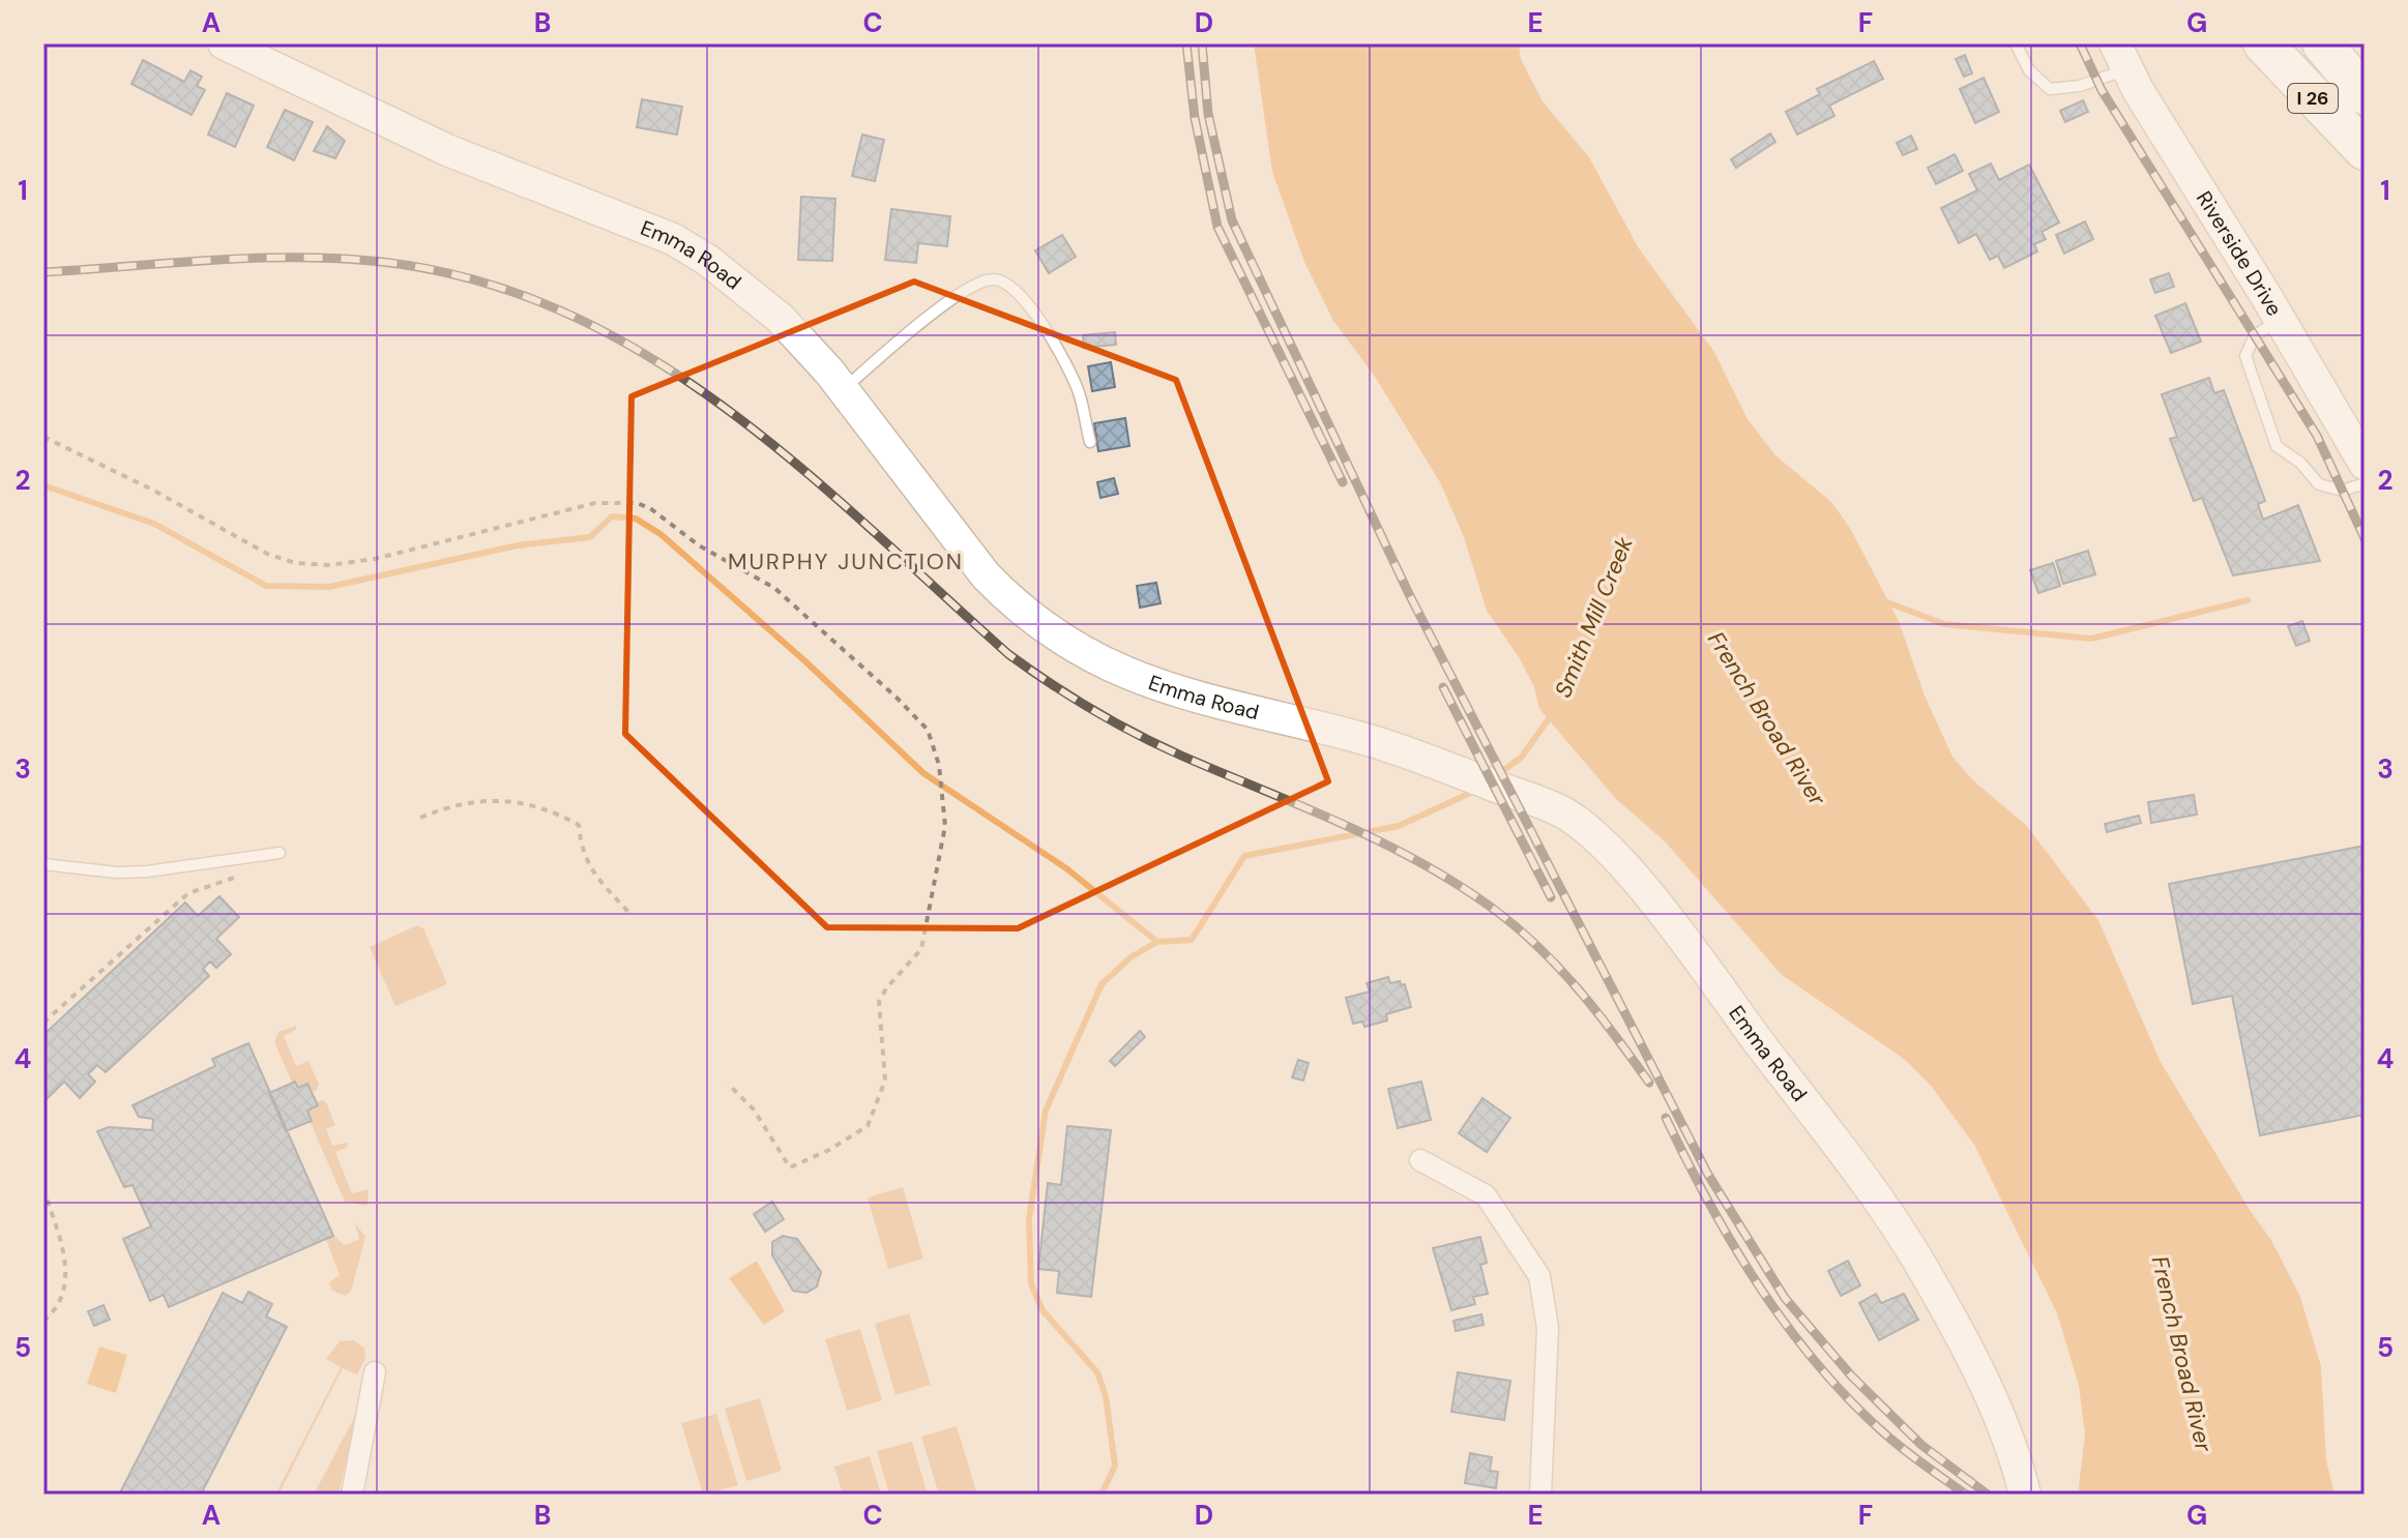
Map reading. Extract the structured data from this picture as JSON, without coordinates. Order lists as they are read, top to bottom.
{
  "streets": {
    "highway": ["I 26"],
    "street": ["Riverside Drive", "Emma Road"]
  },
  "districts": ["MURPHY JUNCTION"],
  "water": ["Smith Mill Creek", "French Broad River"],
  "grid": {
    "columns": [
      "A",
      "B",
      "C",
      "D",
      "E",
      "F",
      "G"
    ],
    "rows": [
      "1",
      "2",
      "3",
      "4",
      "5"
    ]
  }
}
